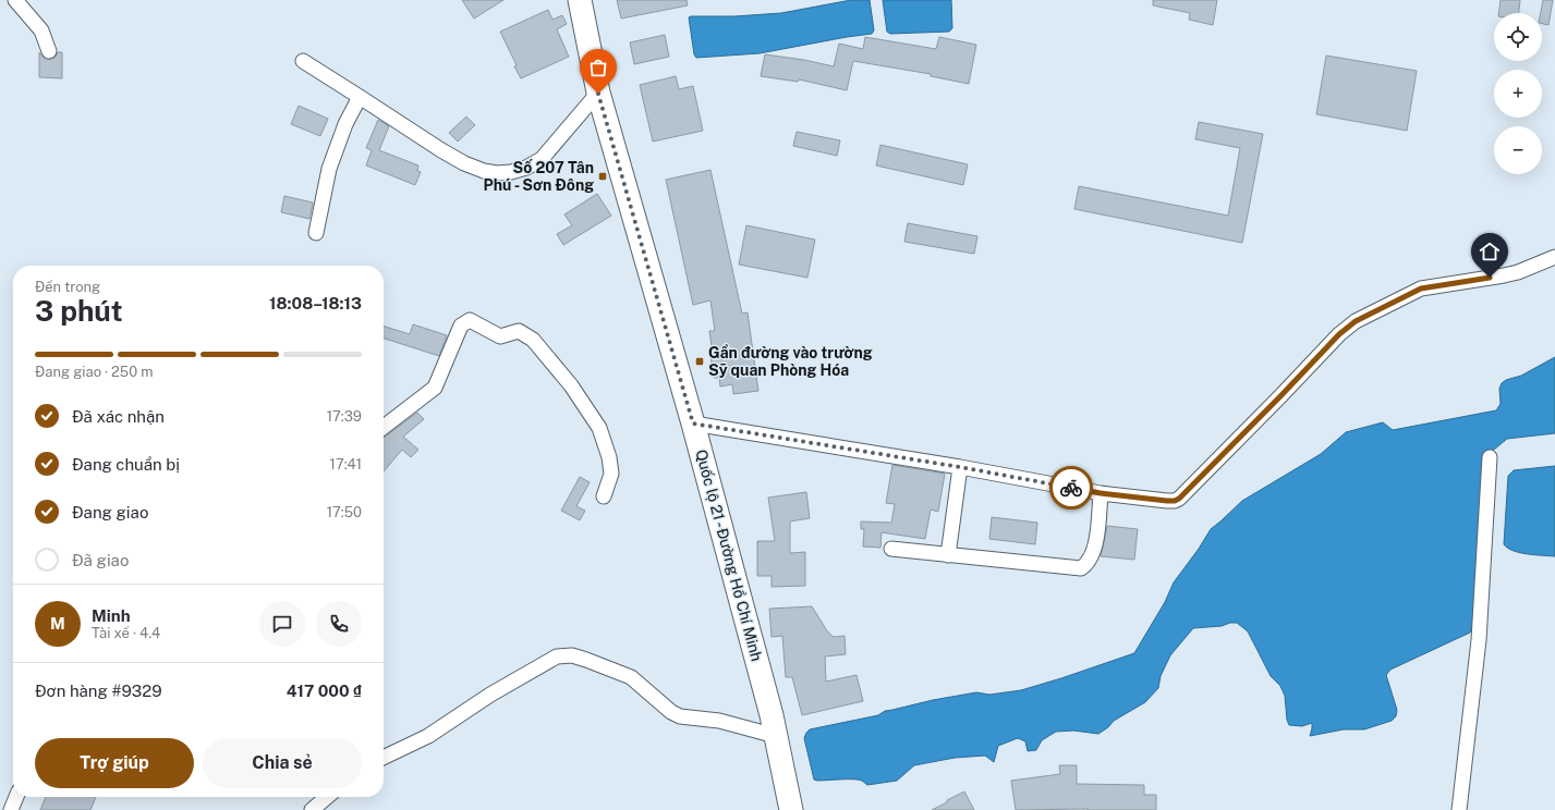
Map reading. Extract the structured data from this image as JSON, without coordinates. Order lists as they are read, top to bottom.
{
  "streets": {
    "highway": ["Quốc lộ 21 - Đường Hồ Chí Minh"]
  },
  "places": {
    "transit": ["Số 207 Tân Phú - Sơn Đông", "Gần đường vào trường Sỹ quan Phòng Hóa"]
  },
  "page": {
    "map_buttons": ["+", "−"],
    "heading": ["3 phút", "Đến trong", "18:08–18:13"],
    "panel": [
      "Minh",
      "Tài xế · 4.4",
      "Đơn hàng #9329",
      "417 000 ₫"
    ],
    "bar": "Đang giao · 250 m",
    "list": [
      ["Đã xác nhận", "17:39"],
      ["Đang chuẩn bị", "17:41"],
      ["Đang giao", "17:50"],
      "Đã giao"
    ],
    "round": "M",
    "buttons": ["Trợ giúp", "Chia sẻ"]
  }
}
